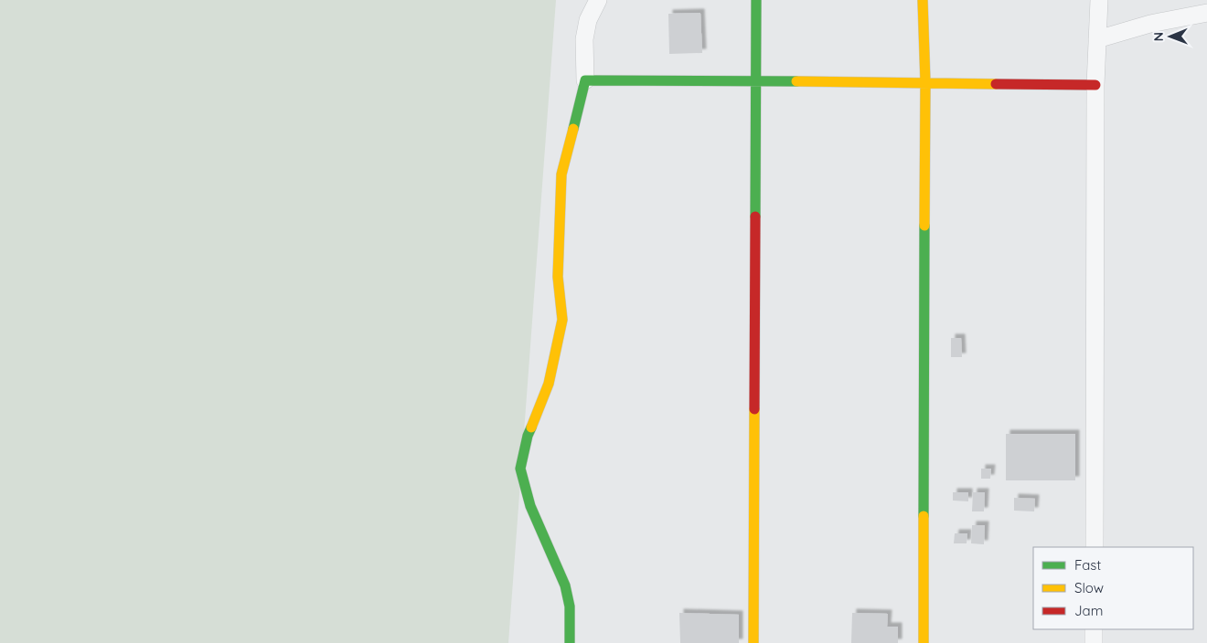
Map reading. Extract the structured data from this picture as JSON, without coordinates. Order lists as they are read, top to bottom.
{
  "legend": ["Fast", "Slow", "Jam"],
  "north": "left"
}
